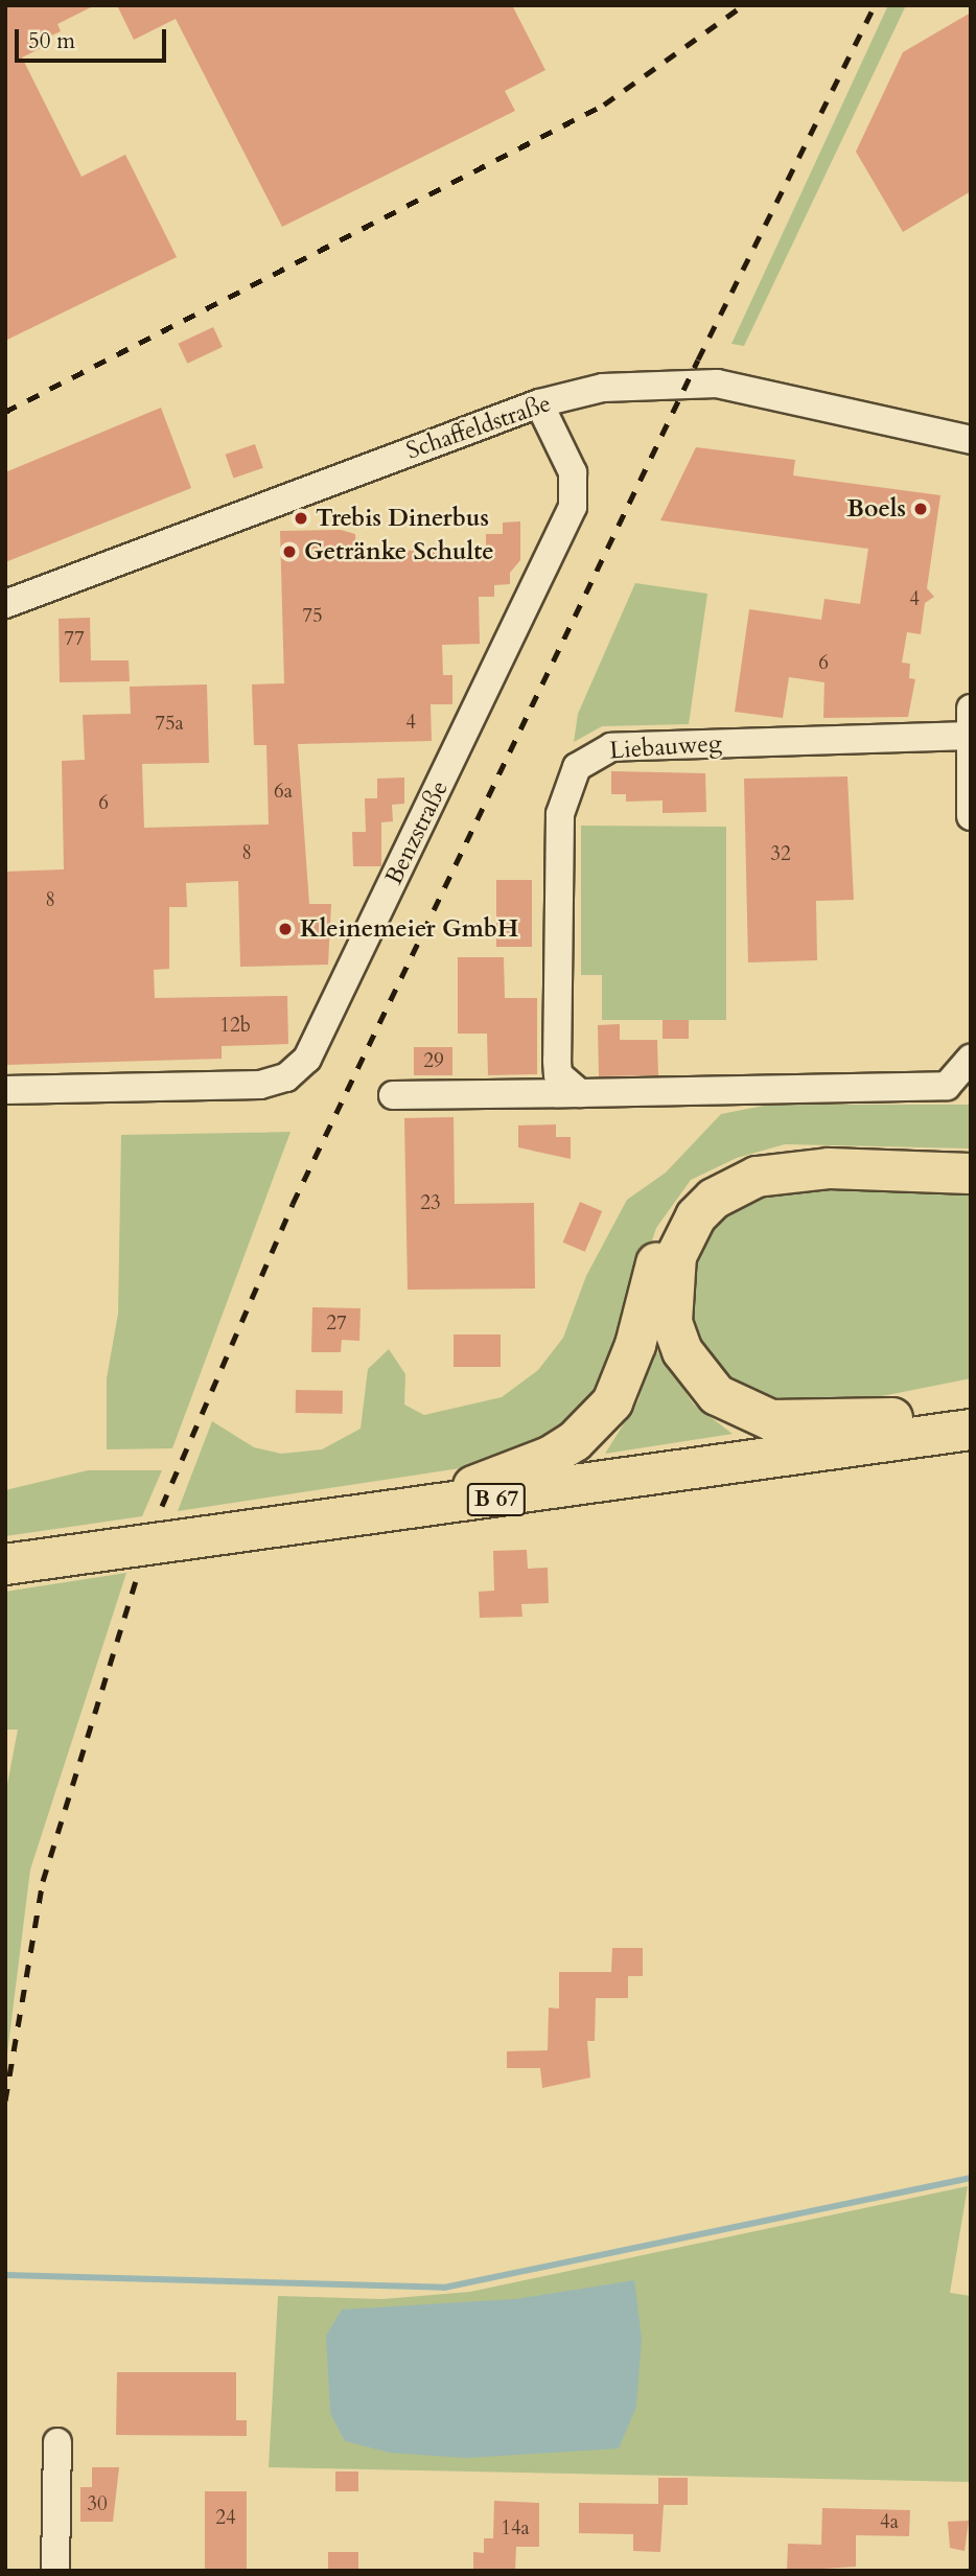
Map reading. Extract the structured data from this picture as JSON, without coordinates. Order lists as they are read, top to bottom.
{
  "streets": {
    "highway": ["B 67"],
    "street": ["Schaffeldstraße", "Liebauweg", "Benzstraße"]
  },
  "crossings": [
    ["Schaffeldstraße", "Benzstraße"]
  ],
  "places": [
    "Boels",
    "Trebis Dinerbus",
    "Getränke Schulte",
    "Kleinemeier GmbH"
  ],
  "house_numbers": [
    "4",
    "75",
    "77",
    "6",
    "4",
    "75a",
    "6a",
    "6",
    "8",
    "32",
    "8",
    "12b",
    "29",
    "23",
    "27",
    "30",
    "24",
    "4a",
    "14a"
  ],
  "scale_bar": "50 m"
}
